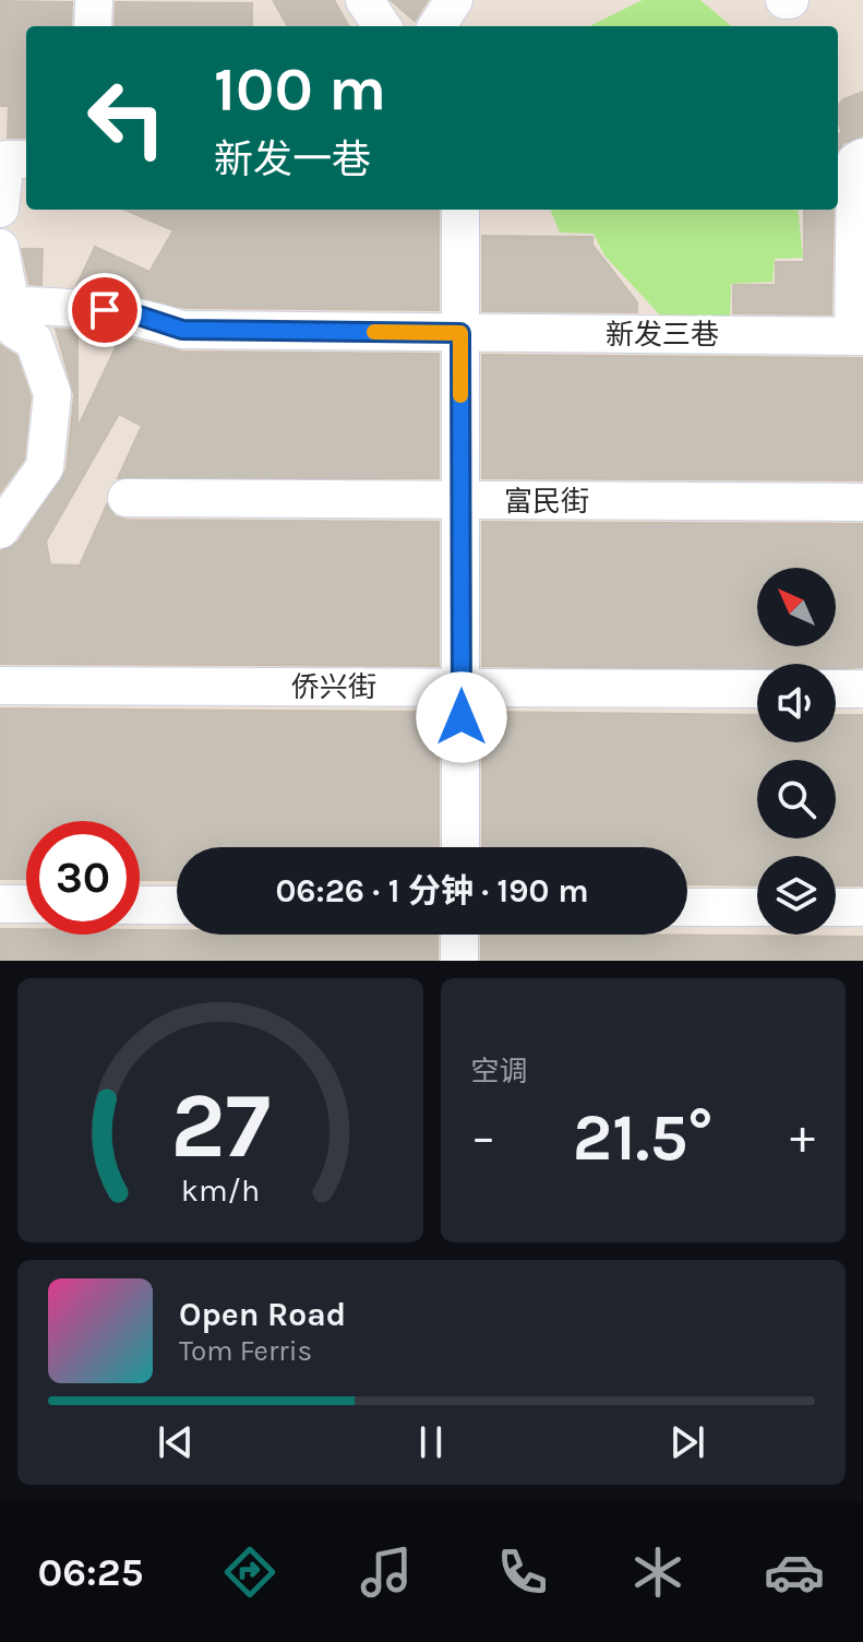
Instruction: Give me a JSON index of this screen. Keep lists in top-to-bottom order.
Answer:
{
  "streets": {
    "street": ["新发三巷", "富民街", "侨兴街"]
  },
  "north": "top left",
  "page": {
    "turn": ["100 m", "新发一巷"],
    "limit": "30",
    "trip": "06:26 · 1 分钟 · 190 m",
    "tile": "空调",
    "heat": ["−", "21.5°", "+"],
    "song": ["Open Road", "Tom Ferris"],
    "tabs": "06:25",
    "gauge": ["27", "km/h"]
  }
}
